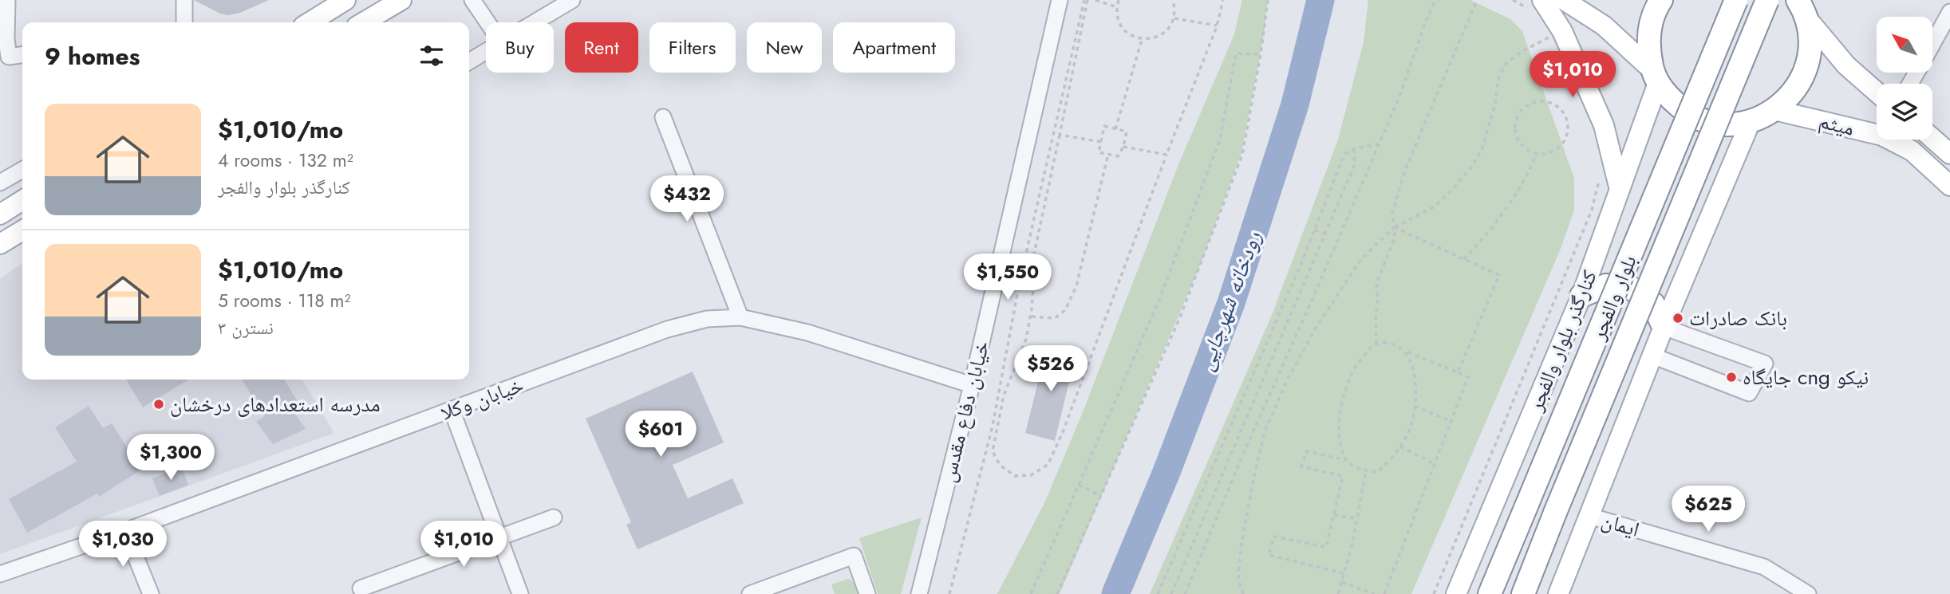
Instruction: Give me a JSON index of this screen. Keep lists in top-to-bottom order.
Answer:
{
  "streets": {
    "highway": ["بلوار والفجر"],
    "main road": ["میثم", "کنارگذر بلوار والفجر"],
    "street": ["خیابان وکلا", "خیابان دفاع مقدس", "ایمان"]
  },
  "crossings": [
    ["خیابان وکلا", "خیابان دفاع مقدس"]
  ],
  "water": ["رودخانه شهرچایی"],
  "places": ["بانک صادرات", "جایگاه cng نیکو", "مدرسه استعدادهای درخشان"],
  "north": "top left",
  "page": {
    "chip": [
      "Buy",
      "Rent",
      "Filters",
      "New",
      "Apartment"
    ],
    "heading": "9 homes",
    "price": [
      "$1,010",
      "$432",
      "$1,550",
      "$526",
      "$601",
      "$1,300",
      "$625",
      "$1,030",
      "$1,010"
    ],
    "list": [
      {
        "name": "$1,010/mo",
        "note": "4 rooms · 132 m² · کنارگذر بلوار والفجر"
      },
      {
        "name": "$1,010/mo",
        "note": "5 rooms · 118 m² · نسترن ۳"
      }
    ]
  }
}
